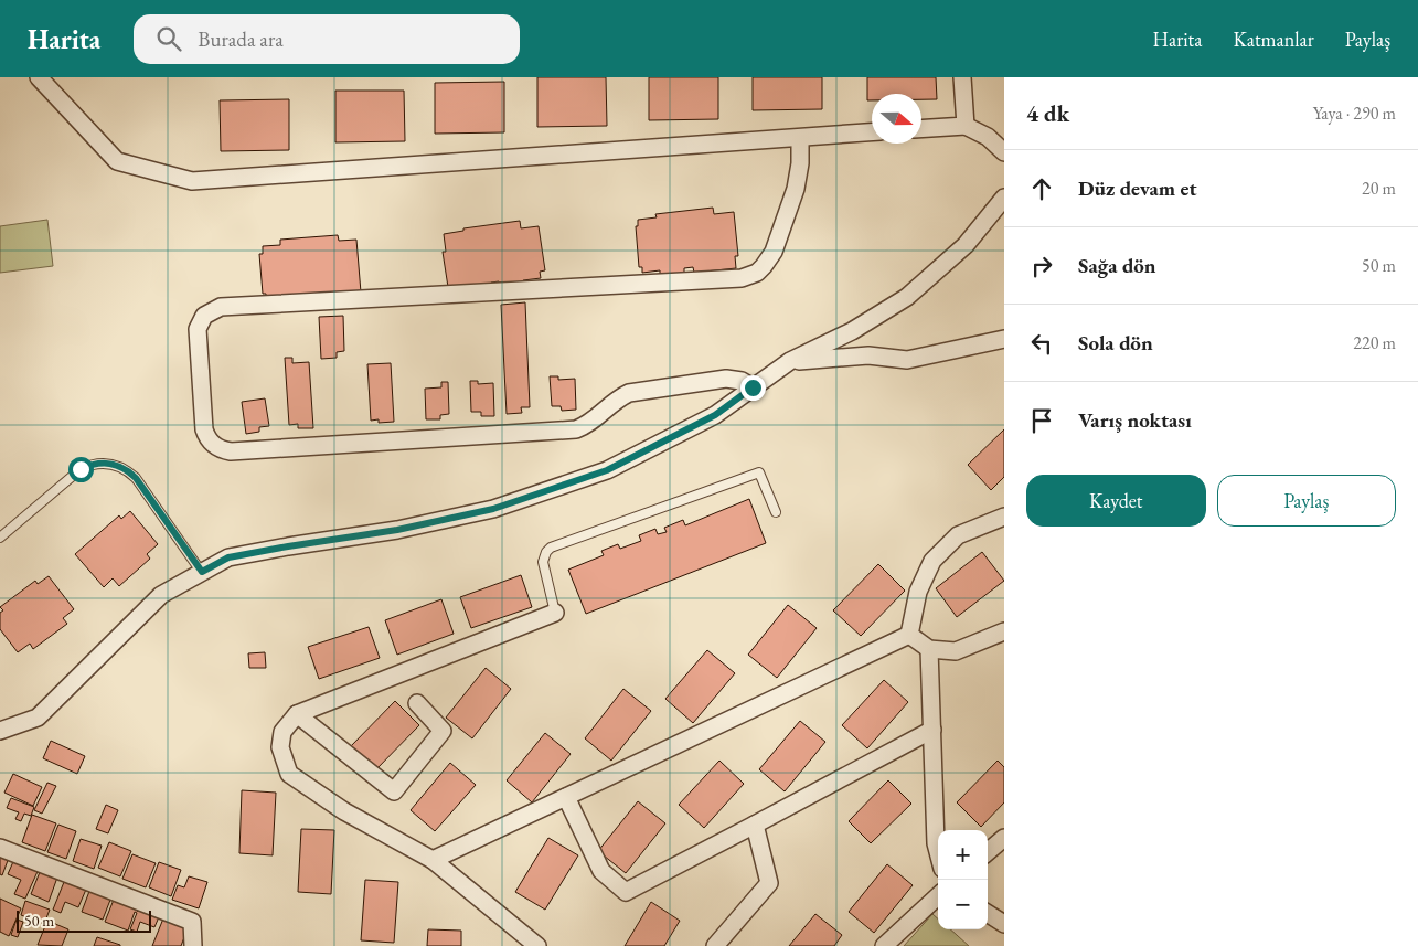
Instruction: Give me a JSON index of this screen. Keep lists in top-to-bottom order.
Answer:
{
  "scale_bar": "50 m",
  "north": "right",
  "page": {
    "header": "Harita",
    "search": "Burada ara",
    "nav": ["Harita", "Katmanlar", "Paylaş"],
    "heading": ["4 dk", "Yaya · 290 m"],
    "list": [
      ["Düz devam et", "20 m"],
      ["Sağa dön", "50 m"],
      ["Sola dön", "220 m"],
      "Varış noktası"
    ],
    "buttons": ["Kaydet", "Paylaş"],
    "map_buttons": ["+", "−"],
    "scale": "50 m"
  }
}
